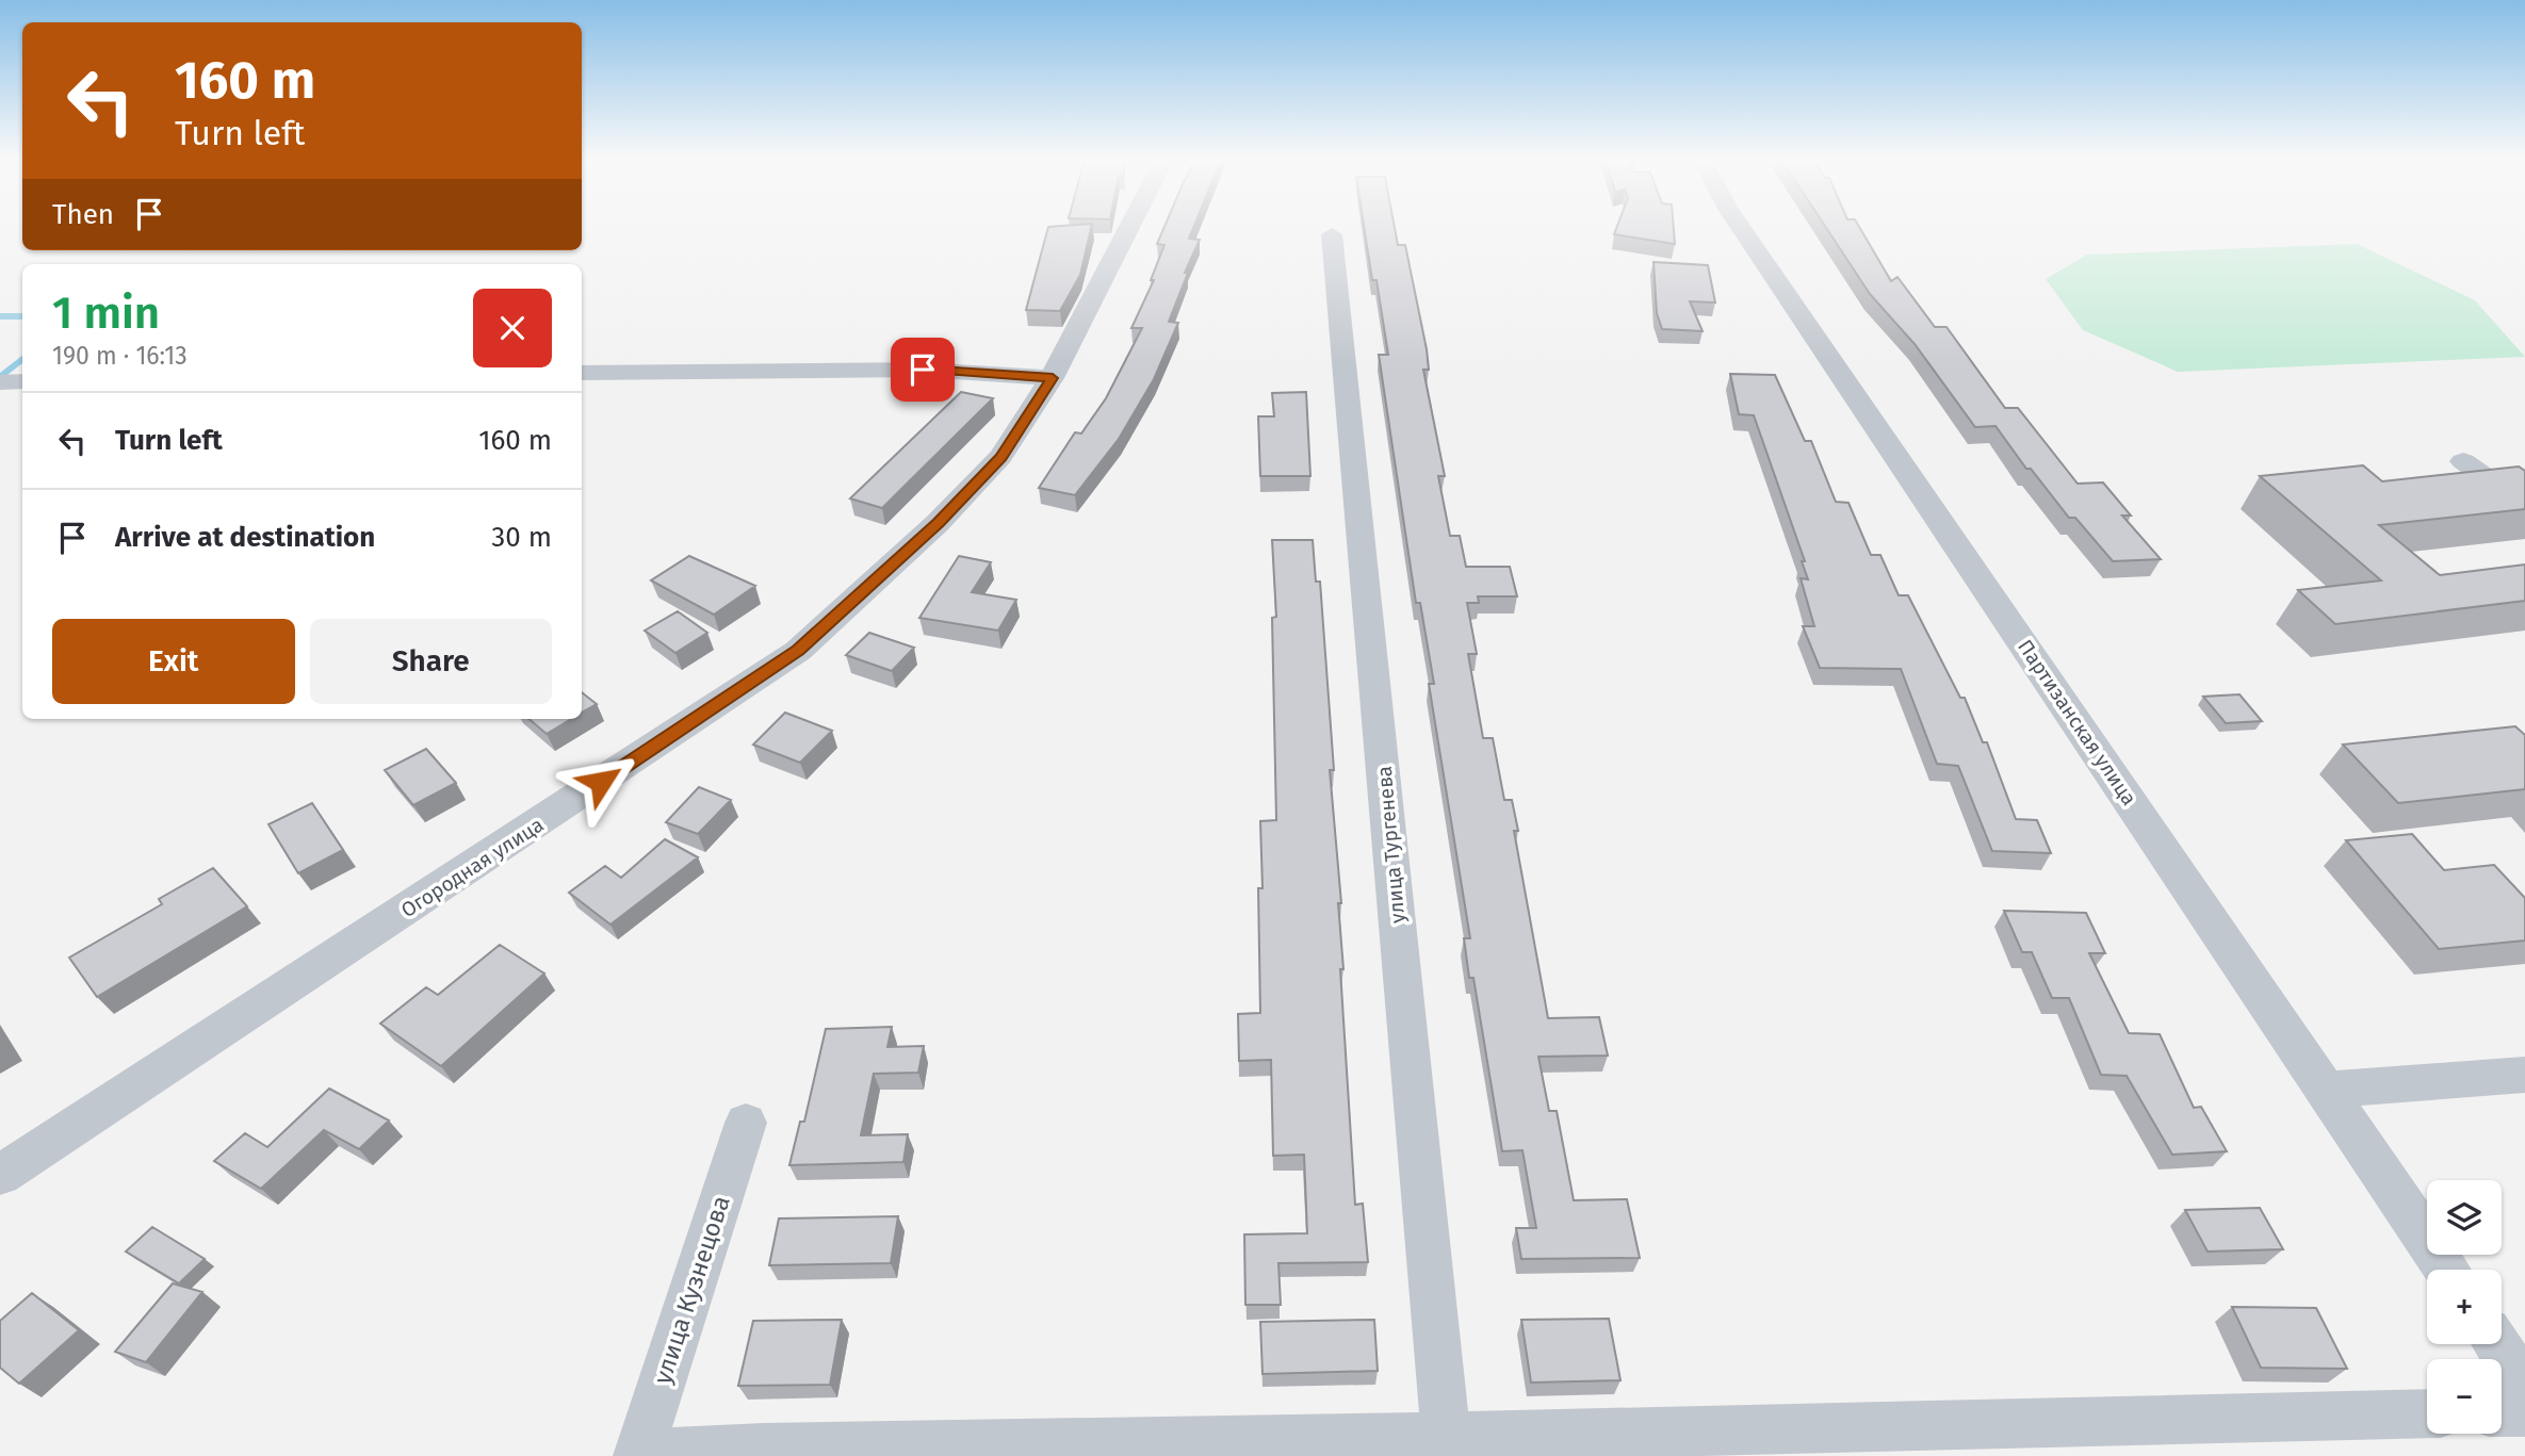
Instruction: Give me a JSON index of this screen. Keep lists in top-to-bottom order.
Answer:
{
  "streets": {
    "street": [
      "Партизанская улица",
      "улица Тургенева",
      "Огородная улица",
      "улица Кузнецова"
    ]
  },
  "page": {
    "turn": ["160 m", "Turn left"],
    "then": "Then",
    "heading": ["1 min", "190 m · 16:13"],
    "list": [
      {
        "name": "Turn left",
        "value": "160 m"
      },
      {
        "name": "Arrive at destination",
        "value": "30 m"
      }
    ],
    "buttons": ["Exit", "Share"],
    "map_buttons": ["+", "−"]
  }
}
